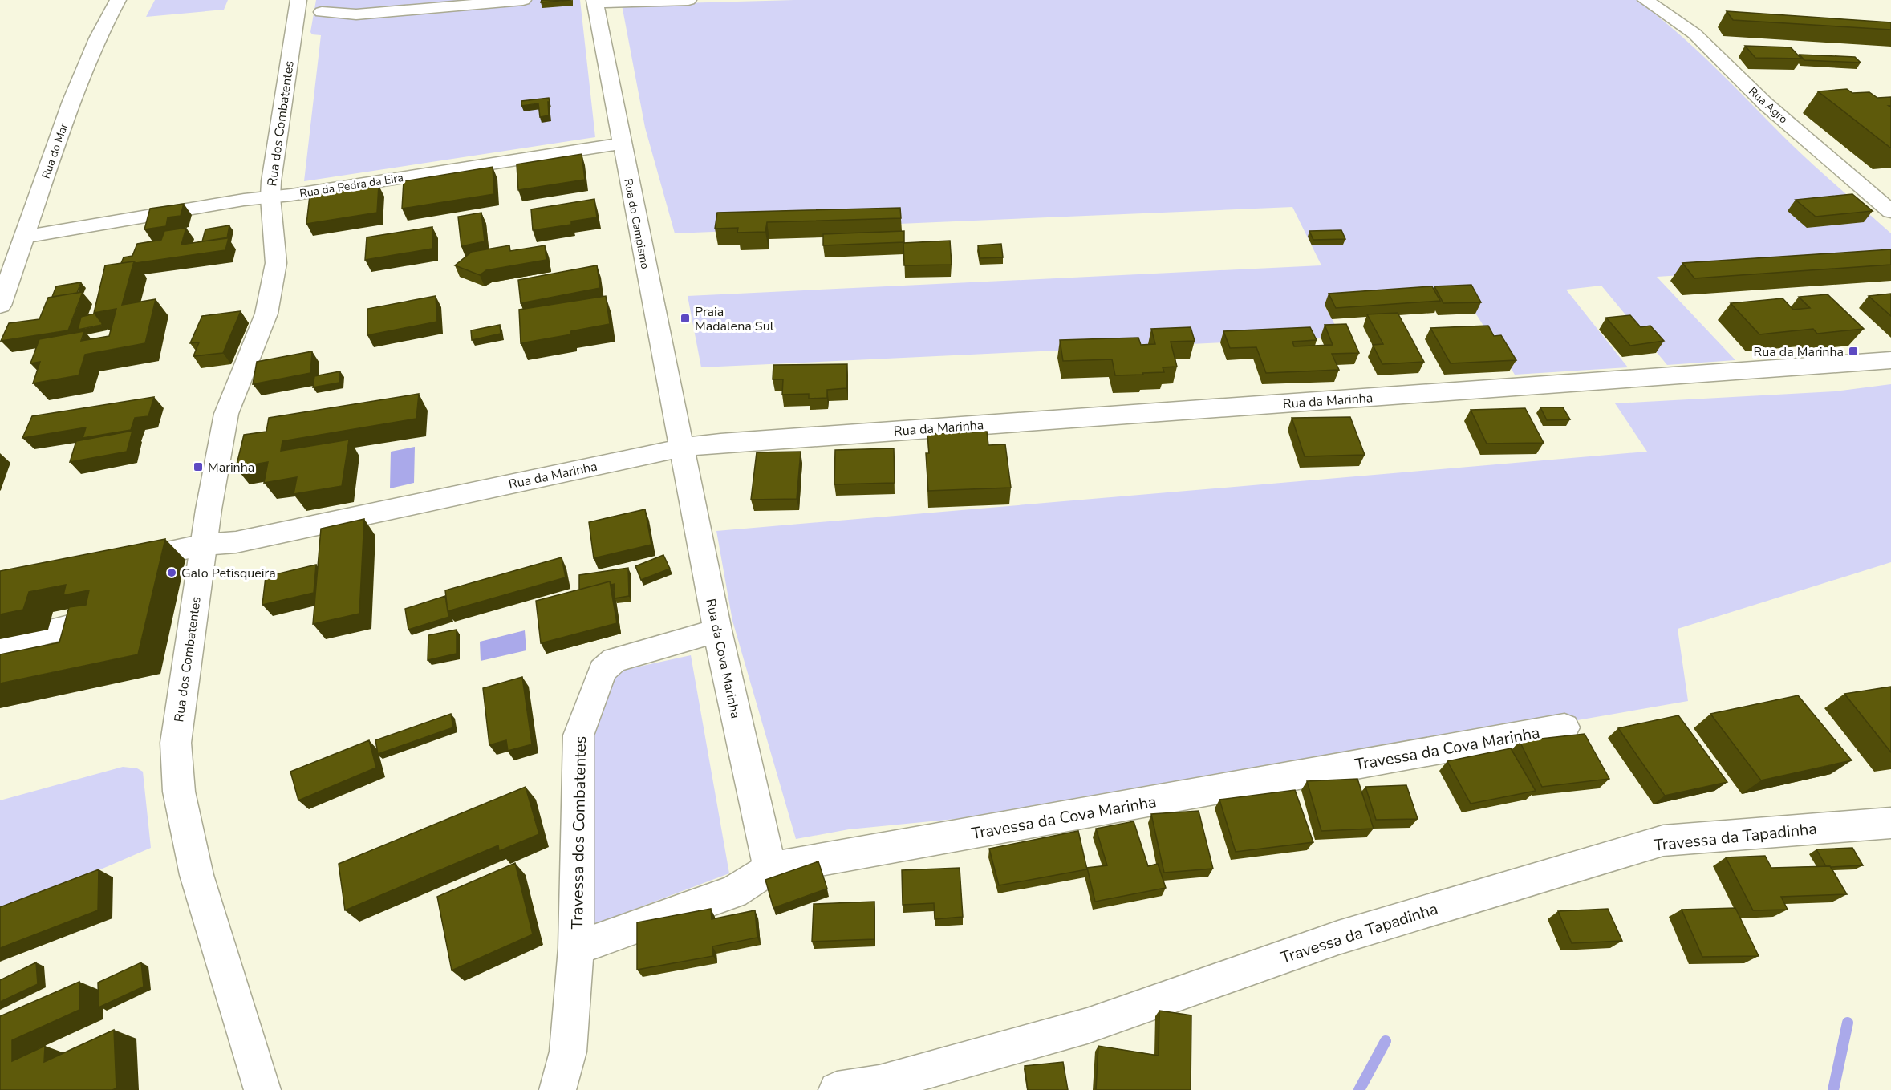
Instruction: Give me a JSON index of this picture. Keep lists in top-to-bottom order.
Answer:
{
  "streets": {
    "street": [
      "Rua Agro",
      "Rua dos Combatentes",
      "Rua do Mar",
      "Rua da Pedra da Eira",
      "Rua do Campismo",
      "Rua da Marinha",
      "Rua da Cova Marinha",
      "Travessa da Cova Marinha",
      "Travessa dos Combatentes",
      "Travessa da Tapadinha"
    ]
  },
  "crossings": [
    ["Rua dos Combatentes", "Rua da Pedra da Eira"],
    ["Rua dos Combatentes", "Rua da Marinha"],
    ["Rua do Mar", "Rua da Pedra da Eira"],
    ["Rua da Pedra da Eira", "Rua do Campismo"],
    ["Rua do Campismo", "Rua da Marinha"],
    ["Rua do Campismo", "Rua da Cova Marinha"],
    ["Rua da Marinha", "Rua da Cova Marinha"],
    ["Rua da Cova Marinha", "Travessa da Cova Marinha"],
    ["Rua da Cova Marinha", "Travessa dos Combatentes"],
    ["Travessa da Cova Marinha", "Travessa dos Combatentes"]
  ],
  "places": {
    "transit": ["Praia Madalena Sul", "Rua da Marinha", "Marinha"],
    "other": ["Galo Petisqueira"]
  }
}
